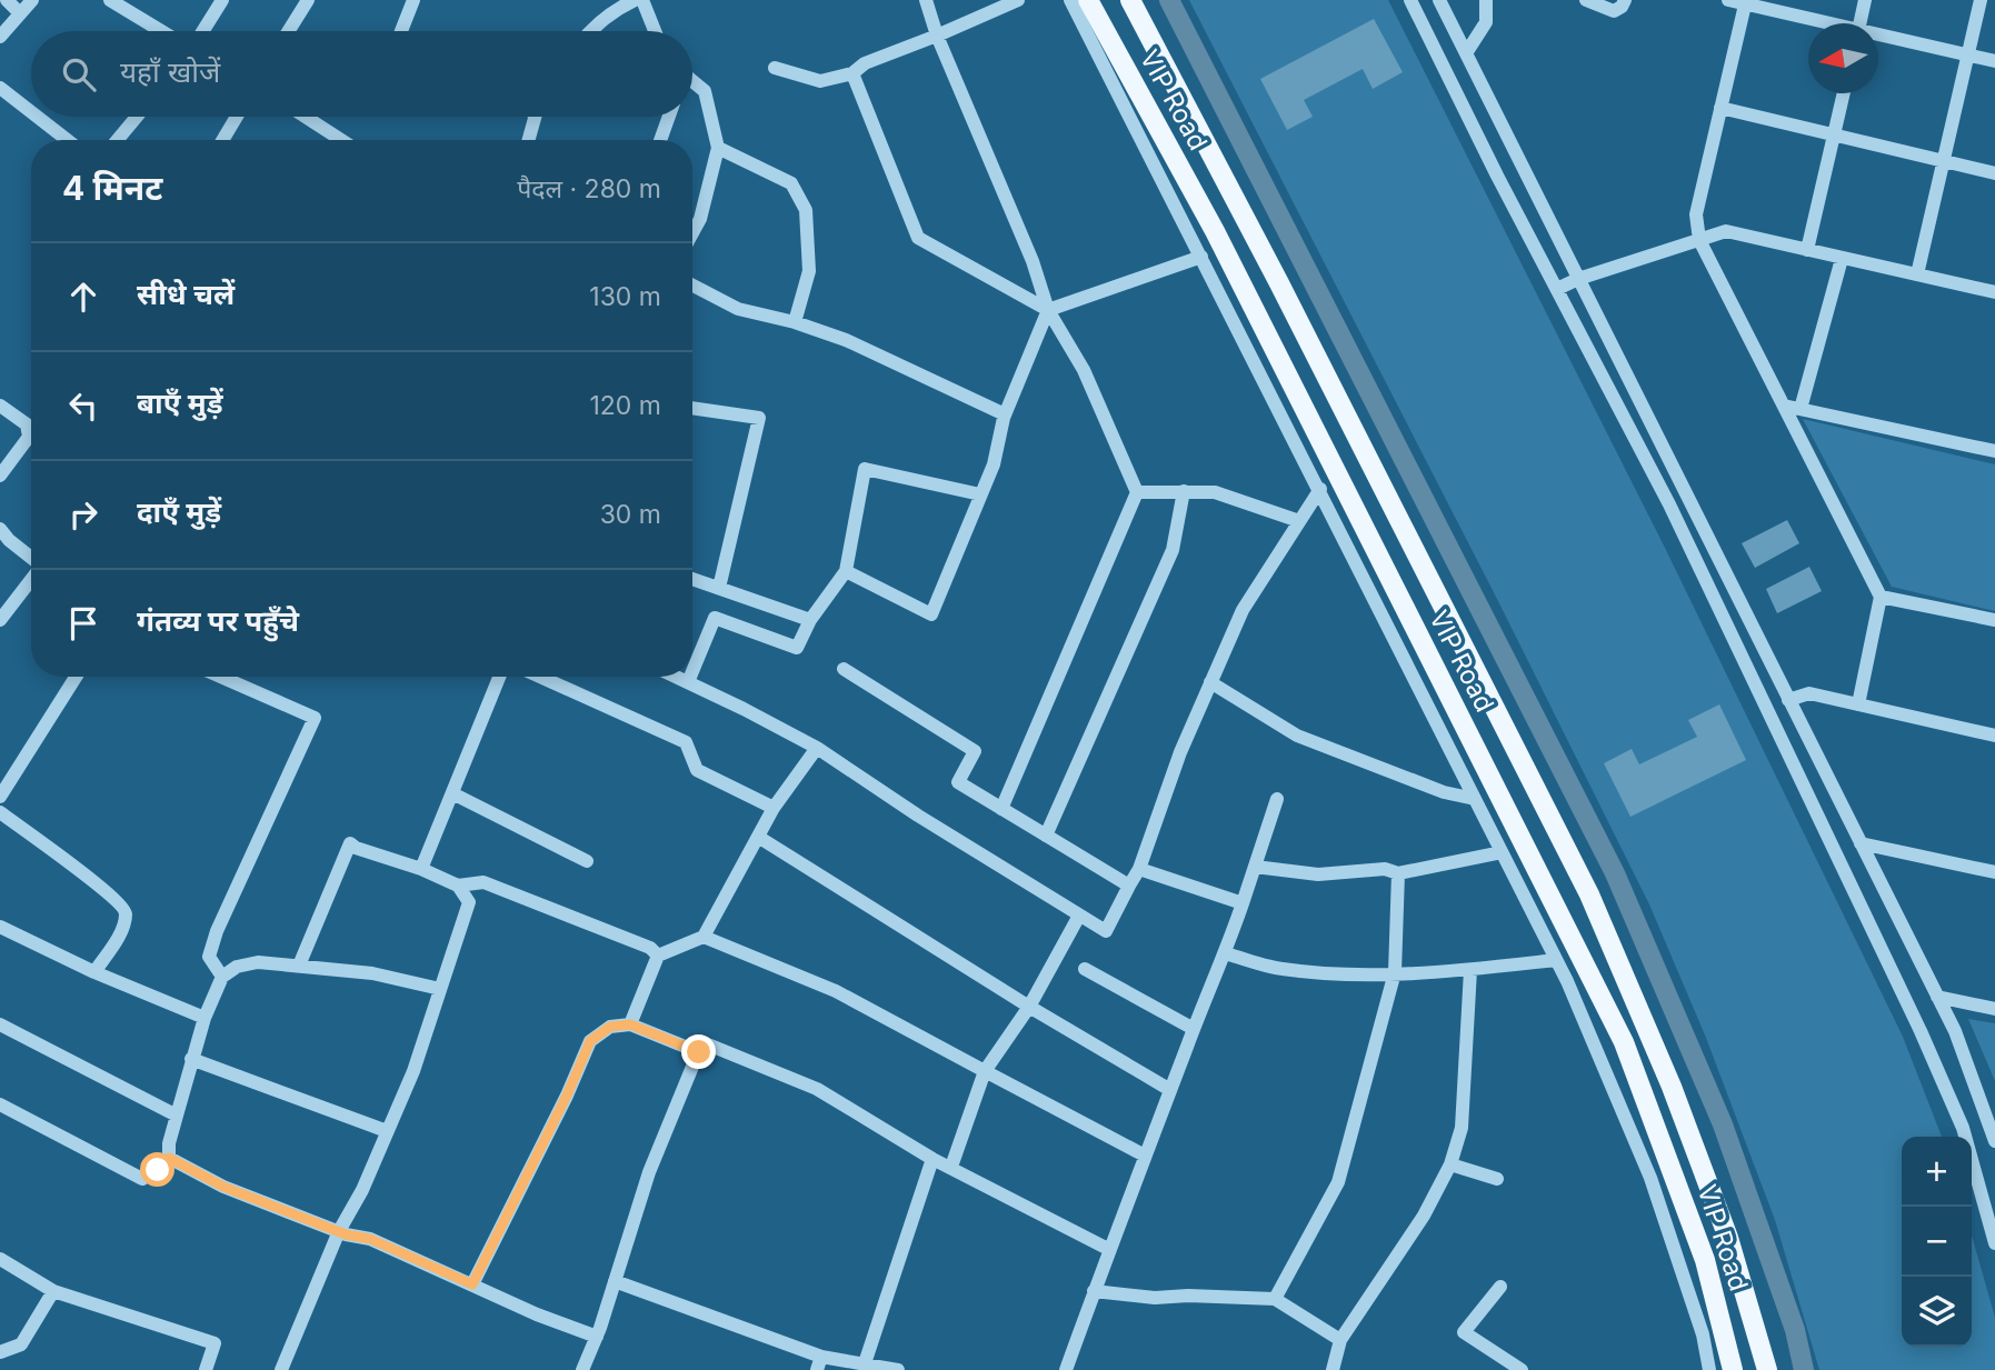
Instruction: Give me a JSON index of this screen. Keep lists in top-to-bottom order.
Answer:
{
  "streets": {
    "main road": ["VIP Road"]
  },
  "north": "left",
  "page": {
    "search": "यहाँ खोजें",
    "heading": ["4 मिनट", "पैदल · 280 m"],
    "list": [
      ["सीधे चलें", "130 m"],
      ["बाएँ मुड़ें", "120 m"],
      ["दाएँ मुड़ें", "30 m"],
      "गंतव्य पर पहुँचे"
    ],
    "map_buttons": ["+", "−"]
  }
}
